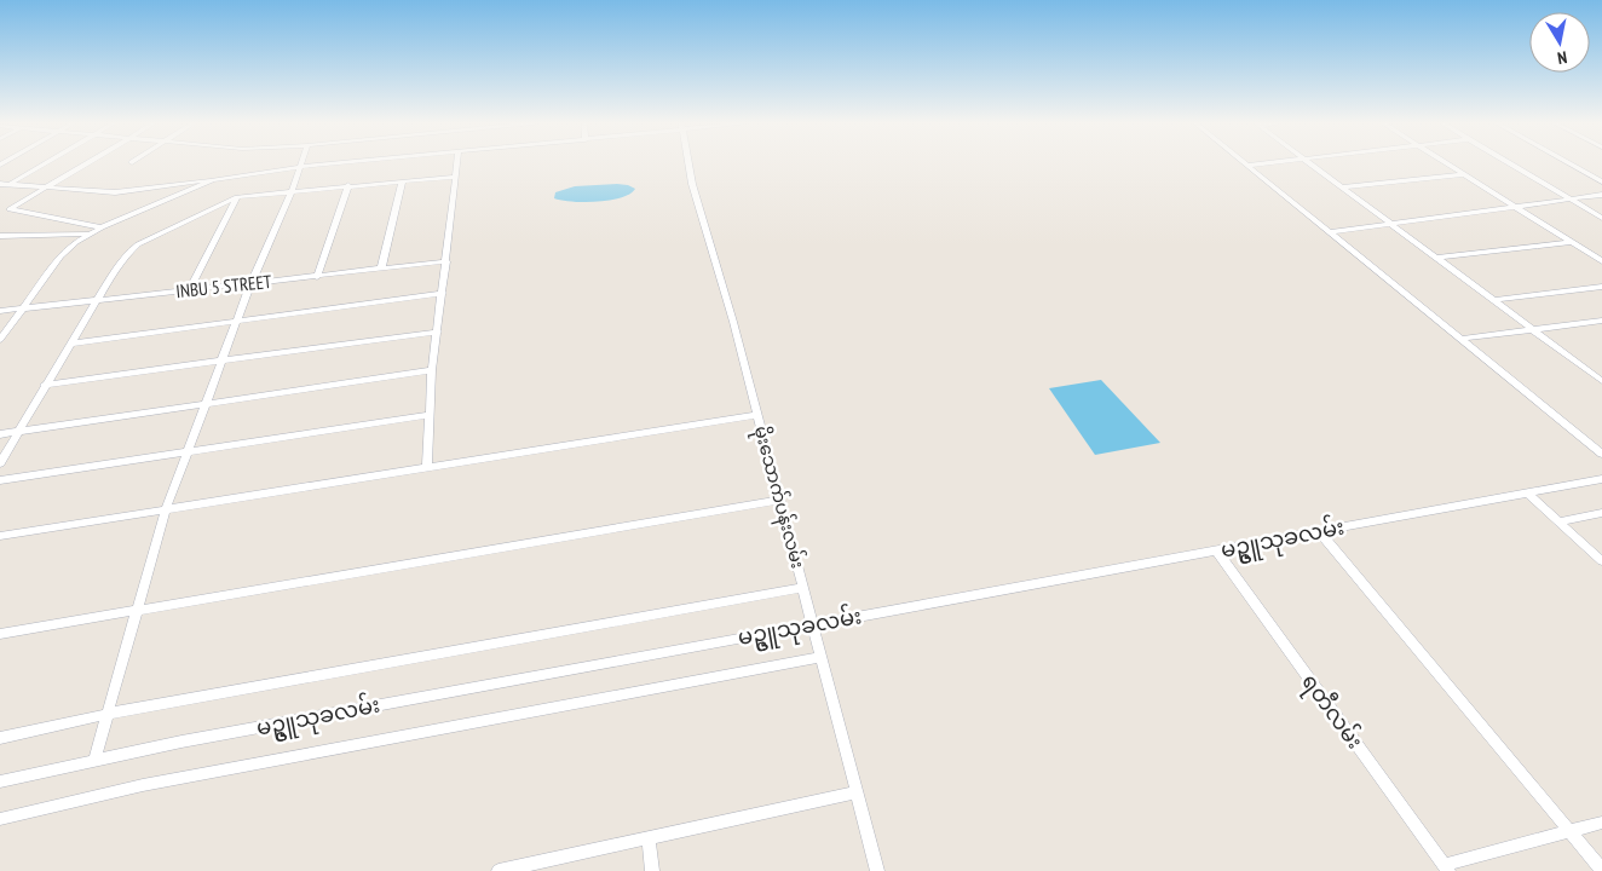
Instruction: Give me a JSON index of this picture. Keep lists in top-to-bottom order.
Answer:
{
  "streets": {
    "street": [
      "INBU 5 STREET",
      "မိုးသောက်ပန်းလမ်း",
      "မဥ္ဇူသုခလမ်း",
      "ရတီလမ်း"
    ]
  },
  "crossings": [
    ["မိုးသောက်ပန်းလမ်း", "မဥ္ဇူသုခလမ်း"],
    ["မဥ္ဇူသုခလမ်း", "ရတီလမ်း"]
  ],
  "north": "bottom"
}
